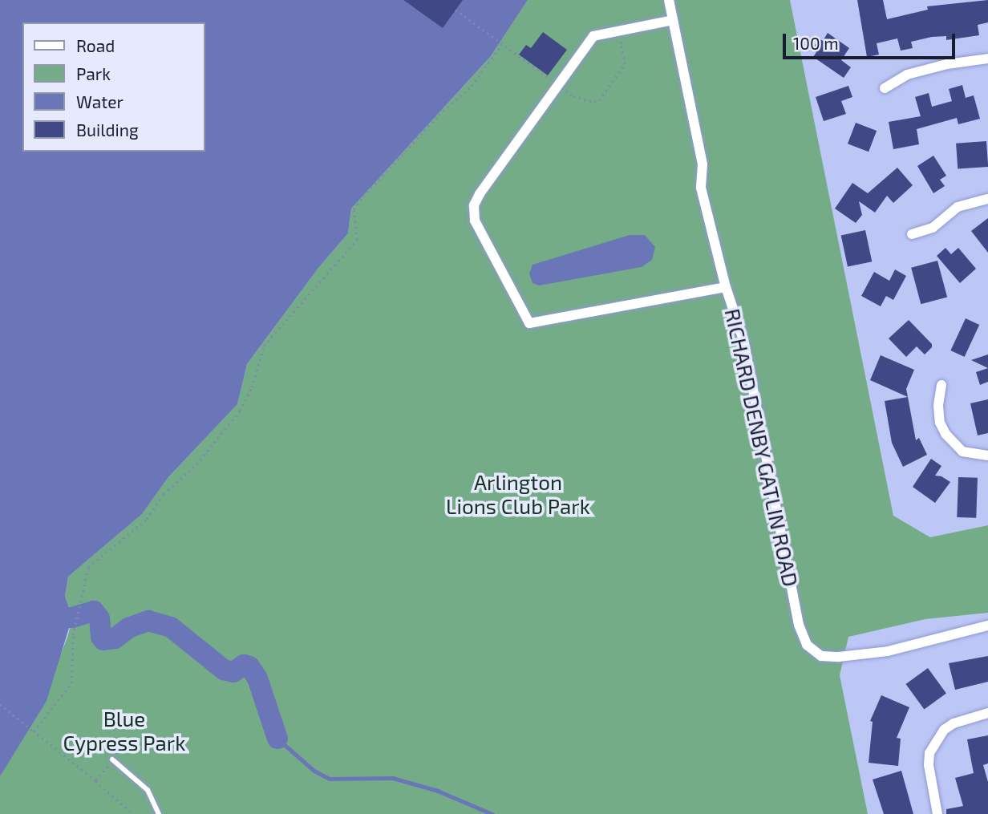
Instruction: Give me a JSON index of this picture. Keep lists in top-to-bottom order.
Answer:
{
  "streets": {
    "street": ["RICHARD DENBY GATLIN ROAD"]
  },
  "parks": ["Arlington Lions Club Park", "Blue Cypress Park"],
  "legend": [
    "Road",
    "Park",
    "Water",
    "Building"
  ],
  "scale_bar": "100 m"
}
